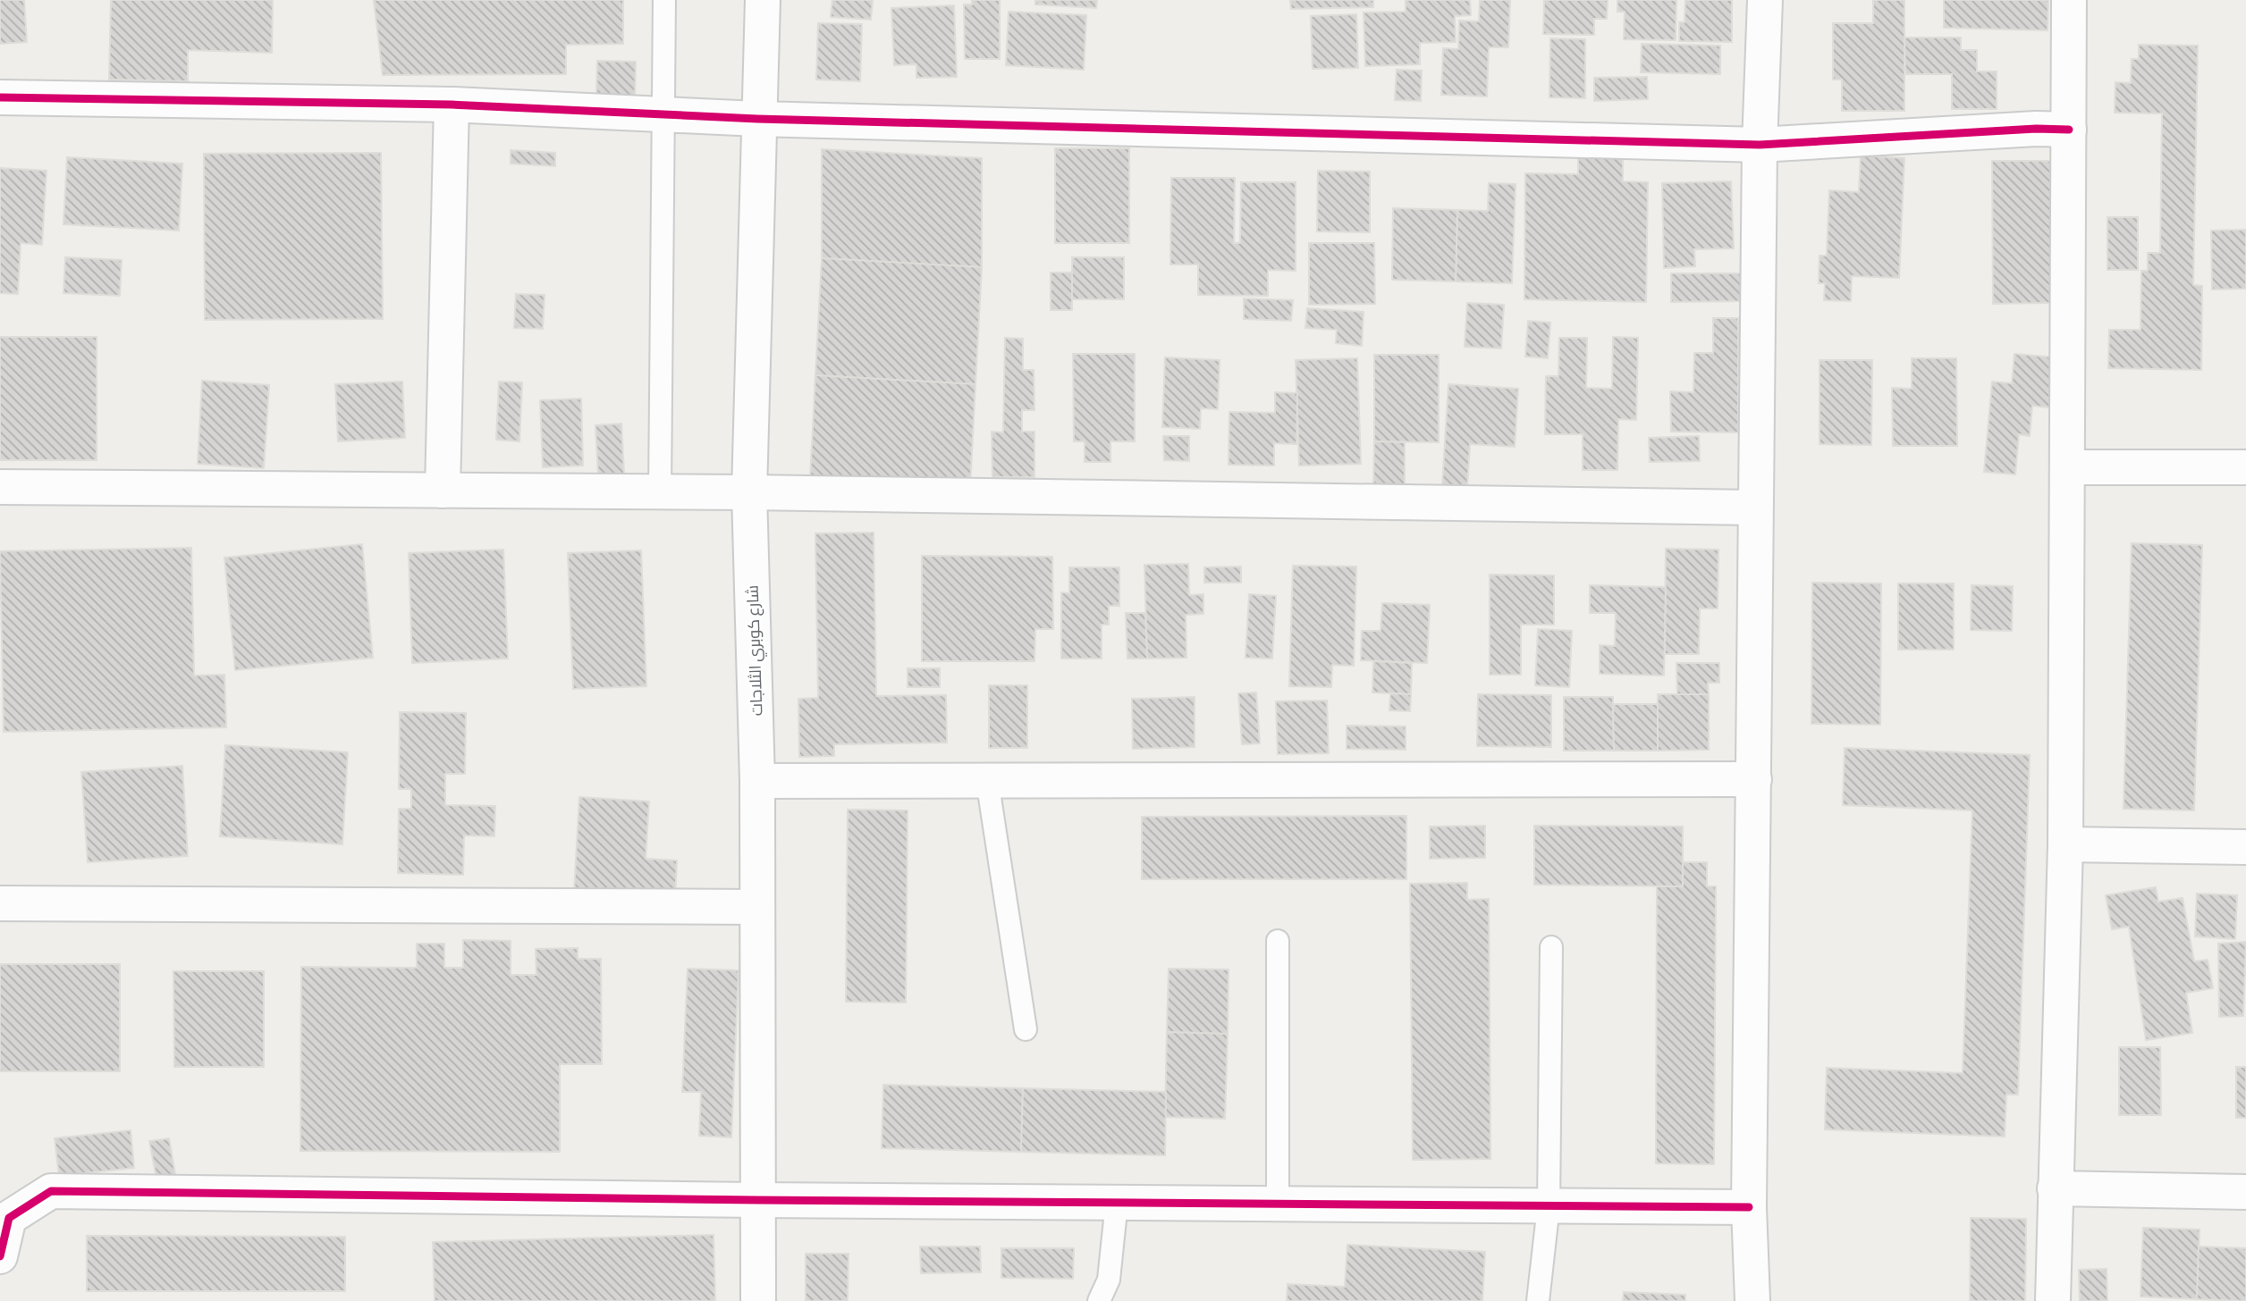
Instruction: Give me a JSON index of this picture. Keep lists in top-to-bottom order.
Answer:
{
  "streets": {
    "street": ["شارع كوبري الثلاجات"]
  }
}
